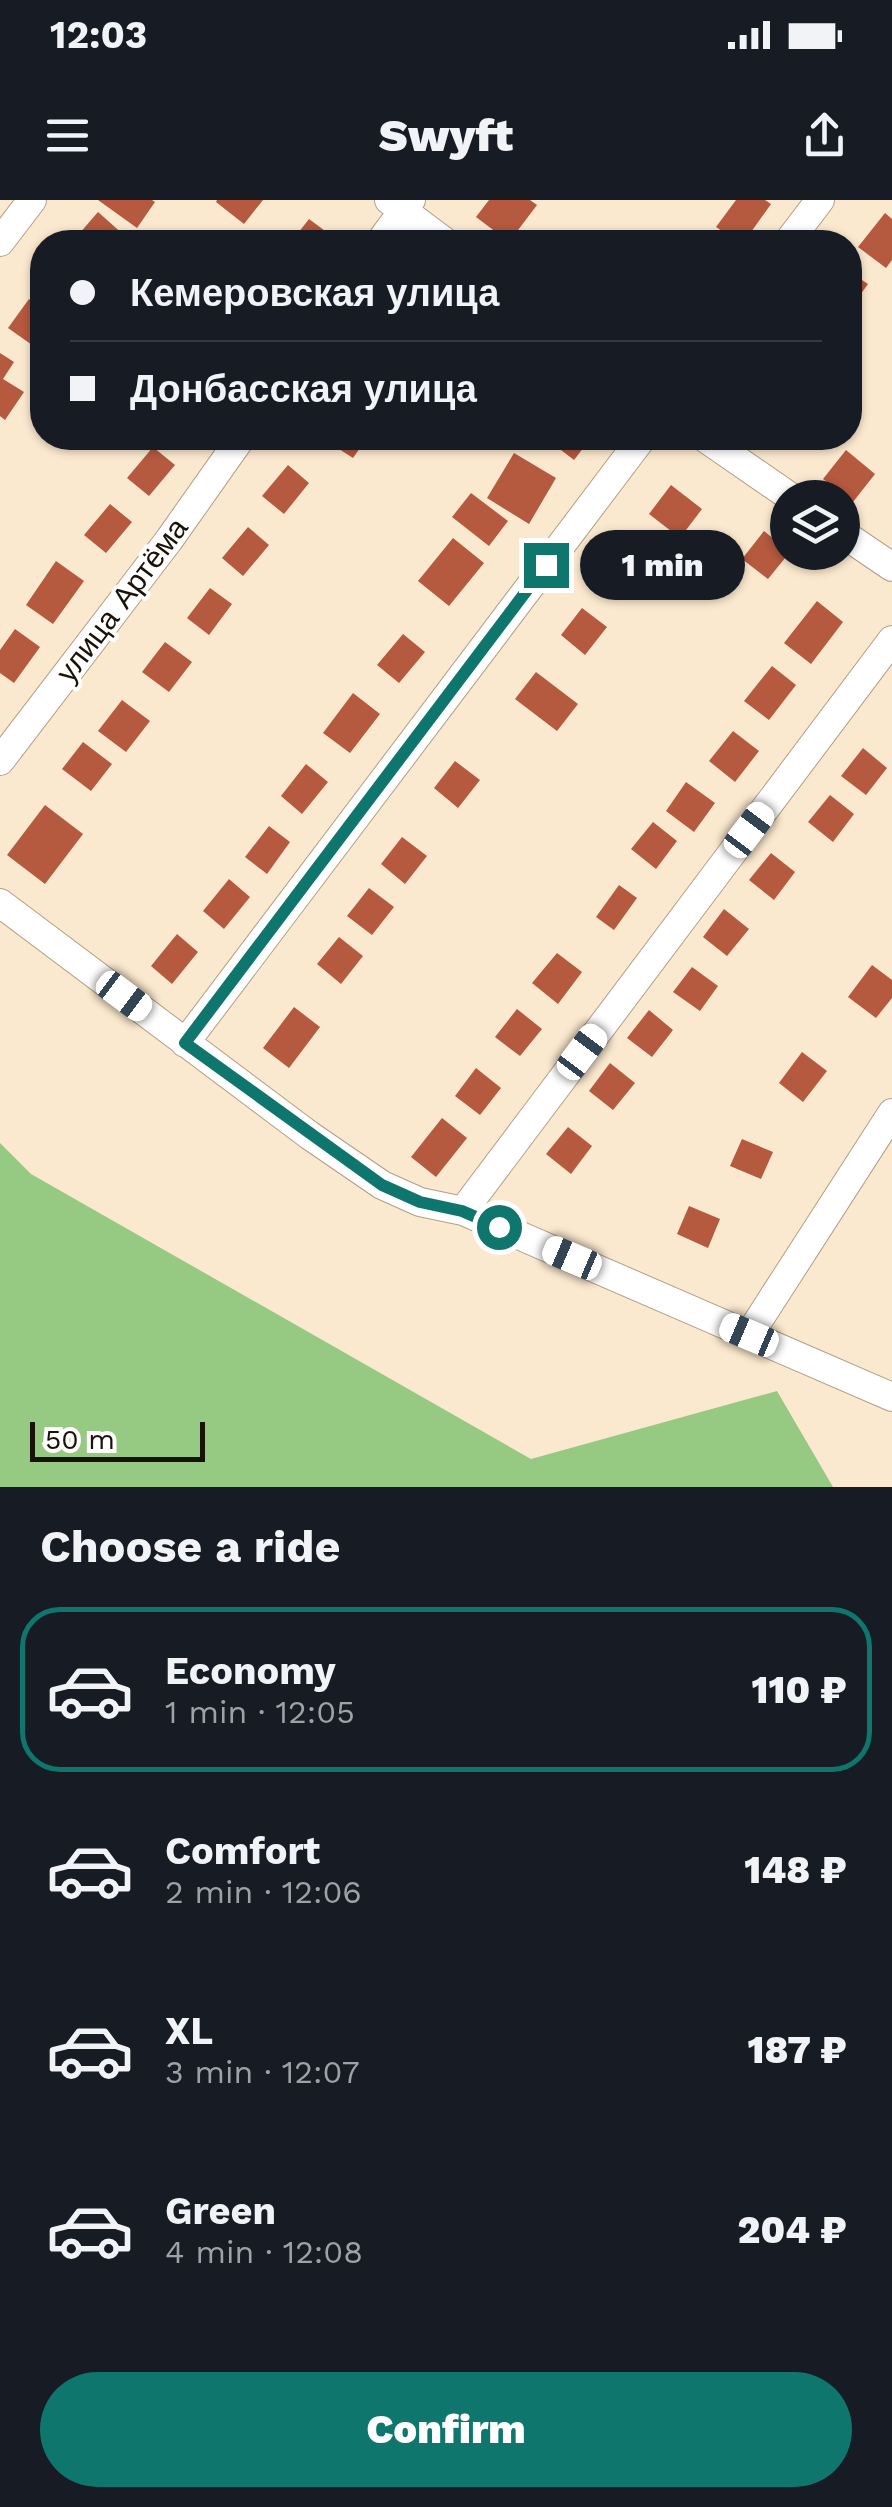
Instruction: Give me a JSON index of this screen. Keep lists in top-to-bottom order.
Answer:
{
  "streets": {
    "street": ["улица Артёма"]
  },
  "scale_bar": "50 m",
  "page": {
    "status": "12:03",
    "header": "Swyft",
    "banner": ["Кемеровская улица", "Донбасская улица"],
    "bubble": "1 min",
    "scale": "50 m",
    "heading": "Choose a ride",
    "list": [
      {
        "name": "Economy",
        "note": "1 min · 12:05",
        "value": "110 ₽"
      },
      {
        "name": "Comfort",
        "note": "2 min · 12:06",
        "value": "148 ₽"
      },
      {
        "name": "XL",
        "note": "3 min · 12:07",
        "value": "187 ₽"
      },
      {
        "name": "Green",
        "note": "4 min · 12:08",
        "value": "204 ₽"
      }
    ],
    "buttons": "Confirm"
  }
}
